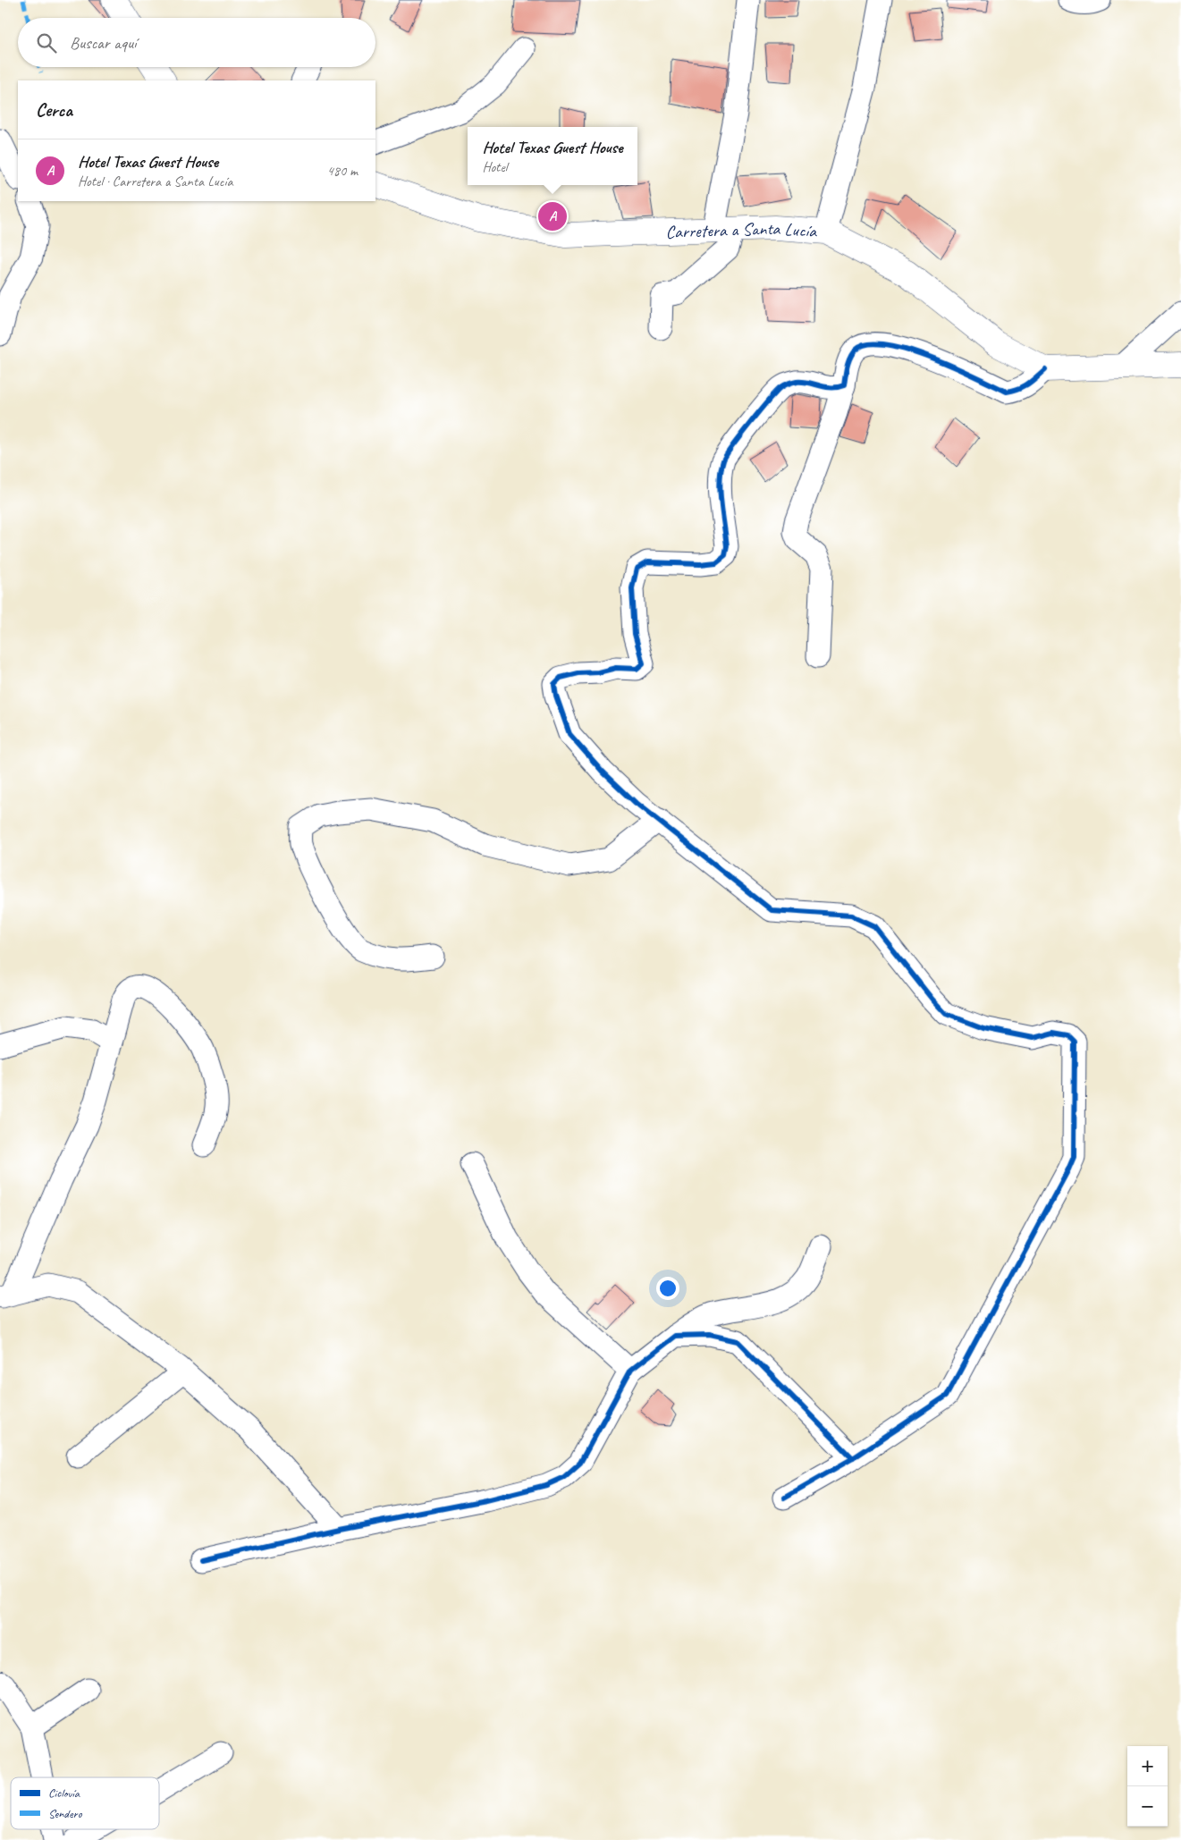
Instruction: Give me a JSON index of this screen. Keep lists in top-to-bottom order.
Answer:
{
  "streets": {
    "main road": ["Carretera a Santa Lucía"]
  },
  "legend": ["Ciclovía", "Sendero"],
  "page": {
    "search": "Buscar aquí",
    "heading": "Cerca",
    "popup": ["Hotel Texas Guest House", "Hotel"],
    "list": [
      {
        "mark": "A",
        "name": "Hotel Texas Guest House",
        "note": "Hotel · Carretera a Santa Lucía",
        "value": "480 m"
      }
    ],
    "pins": "A",
    "map_buttons": ["+", "−"]
  }
}
